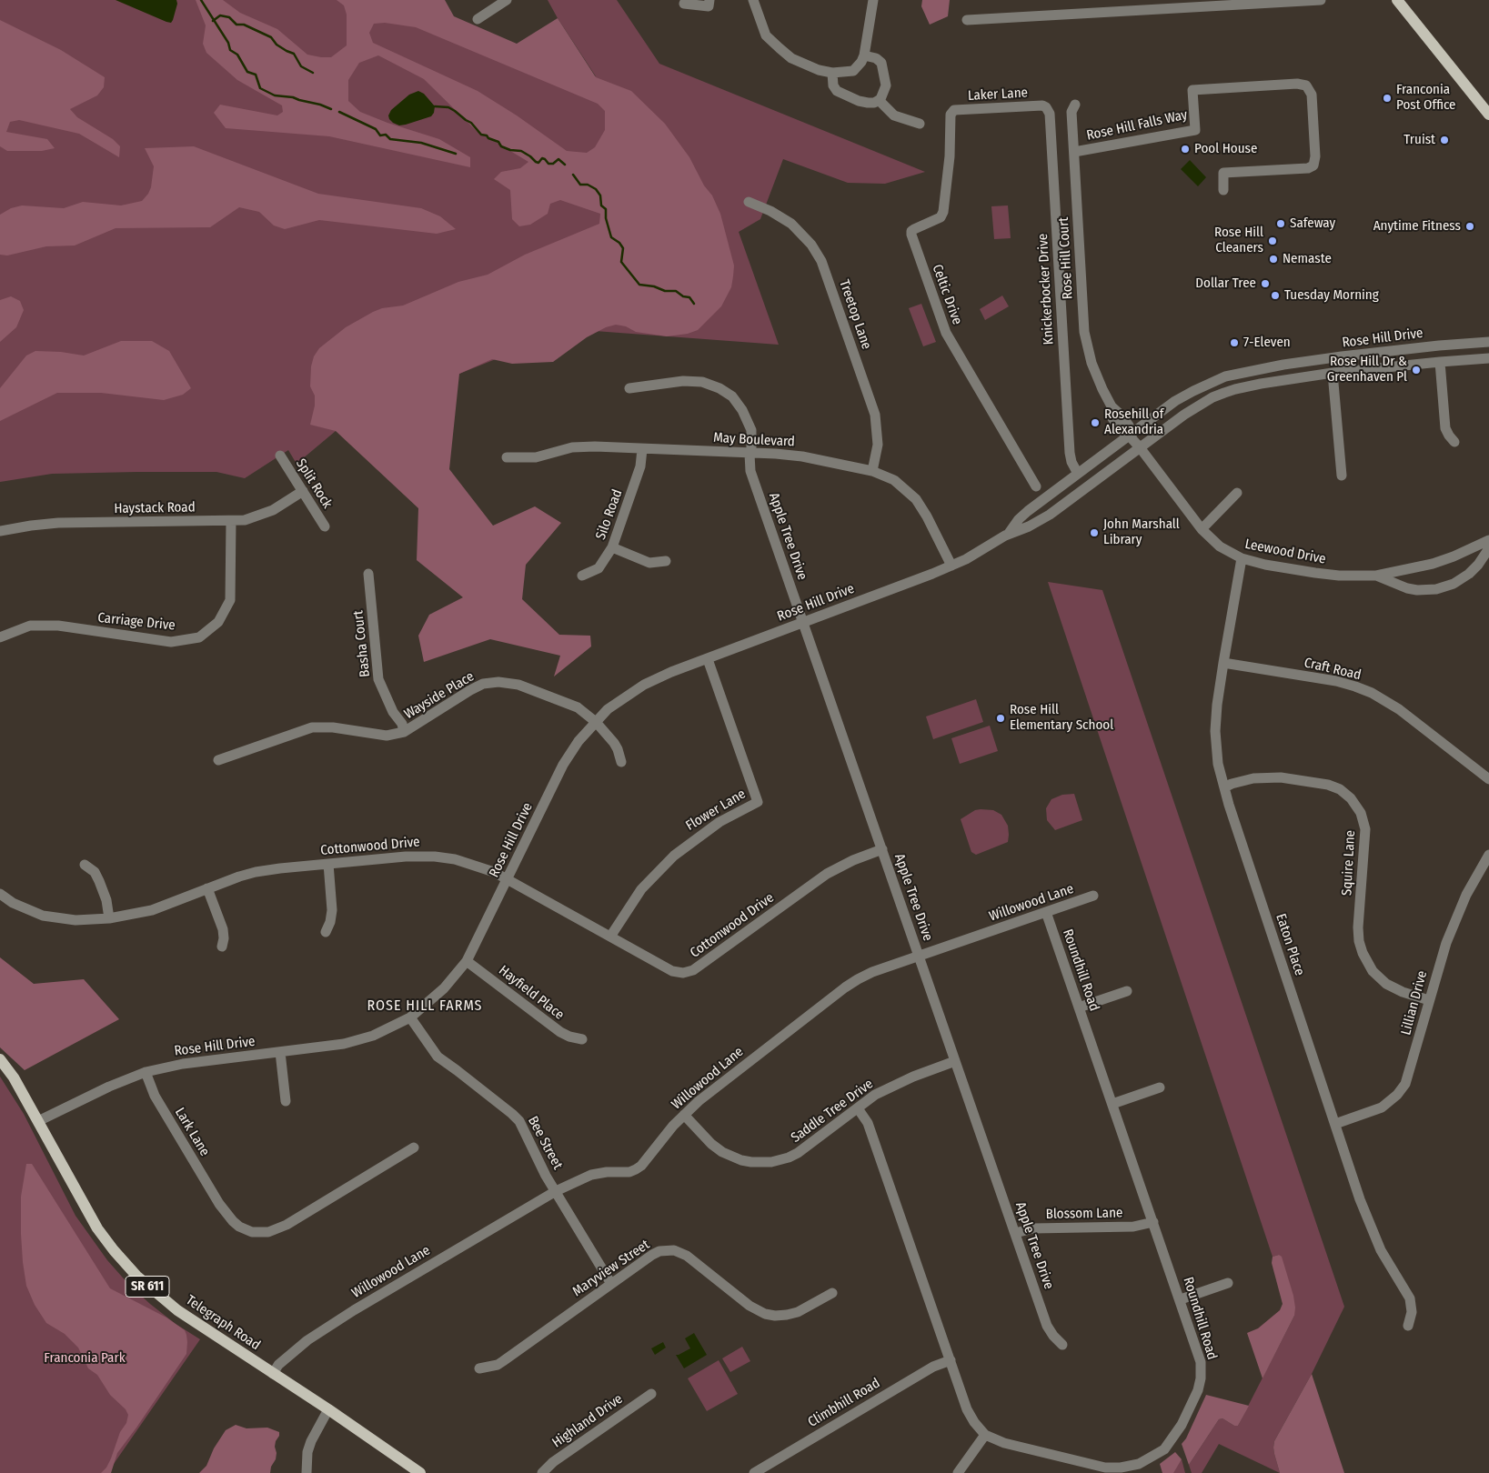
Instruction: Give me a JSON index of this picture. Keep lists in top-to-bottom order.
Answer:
{
  "streets": {
    "main road": ["SR 611", "Telegraph Road"],
    "street": [
      "Laker Lane",
      "Rose Hill Falls Way",
      "Rose Hill Court",
      "Knickerbocker Drive",
      "Celtic Drive",
      "Treetop Lane",
      "Rose Hill Drive",
      "May Boulevard",
      "Split Rock",
      "Haystack Road",
      "Silo Road",
      "Apple Tree Drive",
      "Leewood Drive",
      "Carriage Drive",
      "Basha Court",
      "Craft Road",
      "Wayside Place",
      "Flower Lane",
      "Cottonwood Drive",
      "Squire Lane",
      "Willowood Lane",
      "Eaton Place",
      "Roundhill Road",
      "Hayfield Place",
      "Lillian Drive",
      "Saddle Tree Drive",
      "Lark Lane",
      "Bee Street",
      "Blossom Lane",
      "Maryview Street",
      "Climbhill Road",
      "Highland Drive"
    ]
  },
  "crossings": [
    ["Laker Lane", "Knickerbocker Drive"],
    ["Laker Lane", "Celtic Drive"],
    ["Rose Hill Falls Way", "Rose Hill Court"],
    ["Rose Hill Court", "Rose Hill Drive"],
    ["Rose Hill Court", "Leewood Drive"],
    ["Knickerbocker Drive", "Rose Hill Drive"],
    ["Treetop Lane", "May Boulevard"],
    ["Rose Hill Drive", "May Boulevard"],
    ["Rose Hill Drive", "Apple Tree Drive"],
    ["Rose Hill Drive", "Leewood Drive"],
    ["Rose Hill Drive", "Wayside Place"],
    ["Rose Hill Drive", "Flower Lane"],
    ["Rose Hill Drive", "Cottonwood Drive"],
    ["Rose Hill Drive", "Hayfield Place"],
    ["Rose Hill Drive", "Lark Lane"],
    ["Rose Hill Drive", "Bee Street"],
    ["Rose Hill Drive", "Telegraph Road"],
    ["May Boulevard", "Silo Road"],
    ["May Boulevard", "Apple Tree Drive"],
    ["Split Rock", "Haystack Road"],
    ["Haystack Road", "Carriage Drive"],
    ["Apple Tree Drive", "Cottonwood Drive"],
    ["Apple Tree Drive", "Willowood Lane"],
    ["Apple Tree Drive", "Saddle Tree Drive"],
    ["Apple Tree Drive", "Blossom Lane"],
    ["Leewood Drive", "Eaton Place"],
    ["Basha Court", "Wayside Place"],
    ["Craft Road", "Eaton Place"],
    ["Flower Lane", "Cottonwood Drive"],
    ["Squire Lane", "Eaton Place"],
    ["Squire Lane", "Lillian Drive"],
    ["Willowood Lane", "Roundhill Road"],
    ["Willowood Lane", "Saddle Tree Drive"],
    ["Willowood Lane", "Bee Street"],
    ["Willowood Lane", "Telegraph Road"],
    ["Eaton Place", "Lillian Drive"],
    ["Roundhill Road", "Blossom Lane"],
    ["Bee Street", "Maryview Street"]
  ],
  "districts": ["ROSE HILL FARMS"],
  "parks": ["Franconia Park"],
  "places": [
    "Franconia Post Office",
    "Truist",
    "Pool House",
    "Safeway",
    "Anytime Fitness",
    "Rose Hill Cleaners",
    "Nemaste",
    "Dollar Tree",
    "Tuesday Morning",
    "7-Eleven",
    "Rose Hill Dr & Greenhaven Pl",
    "Rosehill of Alexandria",
    "John Marshall Library",
    "Rose Hill Elementary School"
  ]
}
